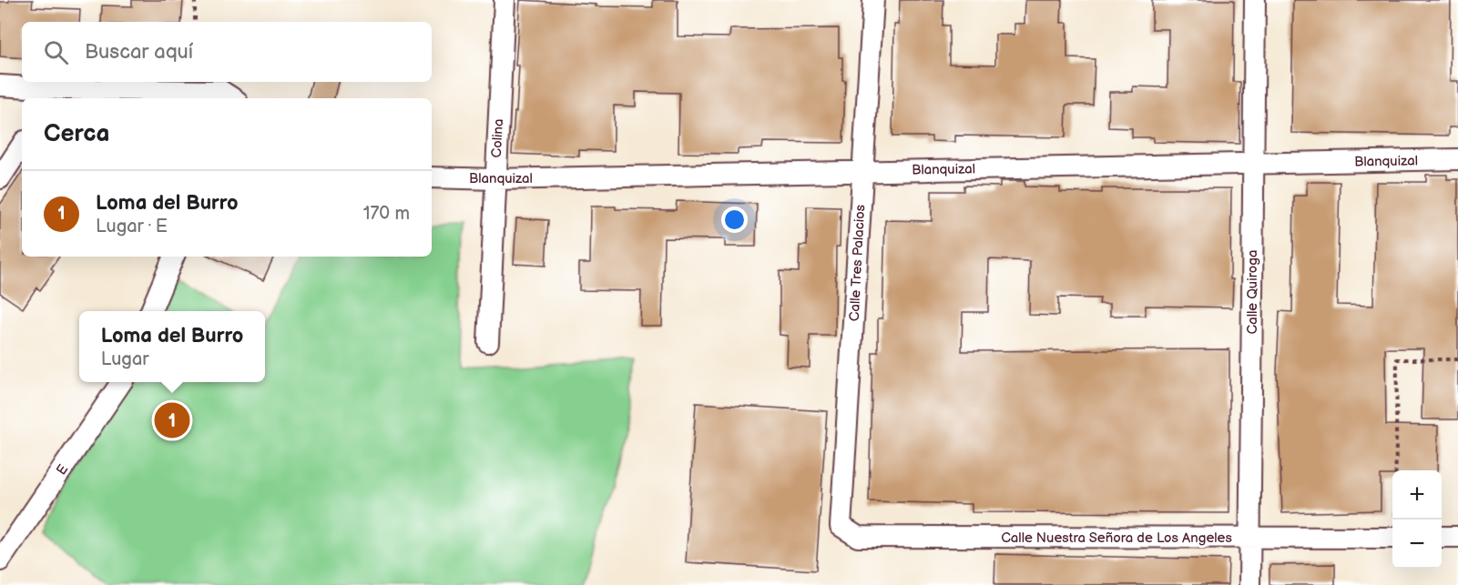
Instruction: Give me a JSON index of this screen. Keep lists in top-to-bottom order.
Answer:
{
  "streets": {
    "street": [
      "Colina",
      "Blanquizal",
      "Calle Tres Palacios",
      "Calle Quiroga",
      "E",
      "Calle Nuestra Señora de Los Angeles"
    ]
  },
  "crossings": [
    ["Colina", "Blanquizal"],
    ["Blanquizal", "Calle Tres Palacios"],
    ["Blanquizal", "Calle Quiroga"],
    ["Calle Tres Palacios", "Calle Nuestra Señora de Los Angeles"],
    ["Calle Quiroga", "Calle Nuestra Señora de Los Angeles"]
  ],
  "page": {
    "search": "Buscar aquí",
    "heading": "Cerca",
    "list": [
      {
        "mark": "1",
        "name": "Loma del Burro",
        "note": "Lugar · E",
        "value": "170 m"
      }
    ],
    "popup": ["Loma del Burro", "Lugar"],
    "pins": "1",
    "map_buttons": ["+", "−"]
  }
}
